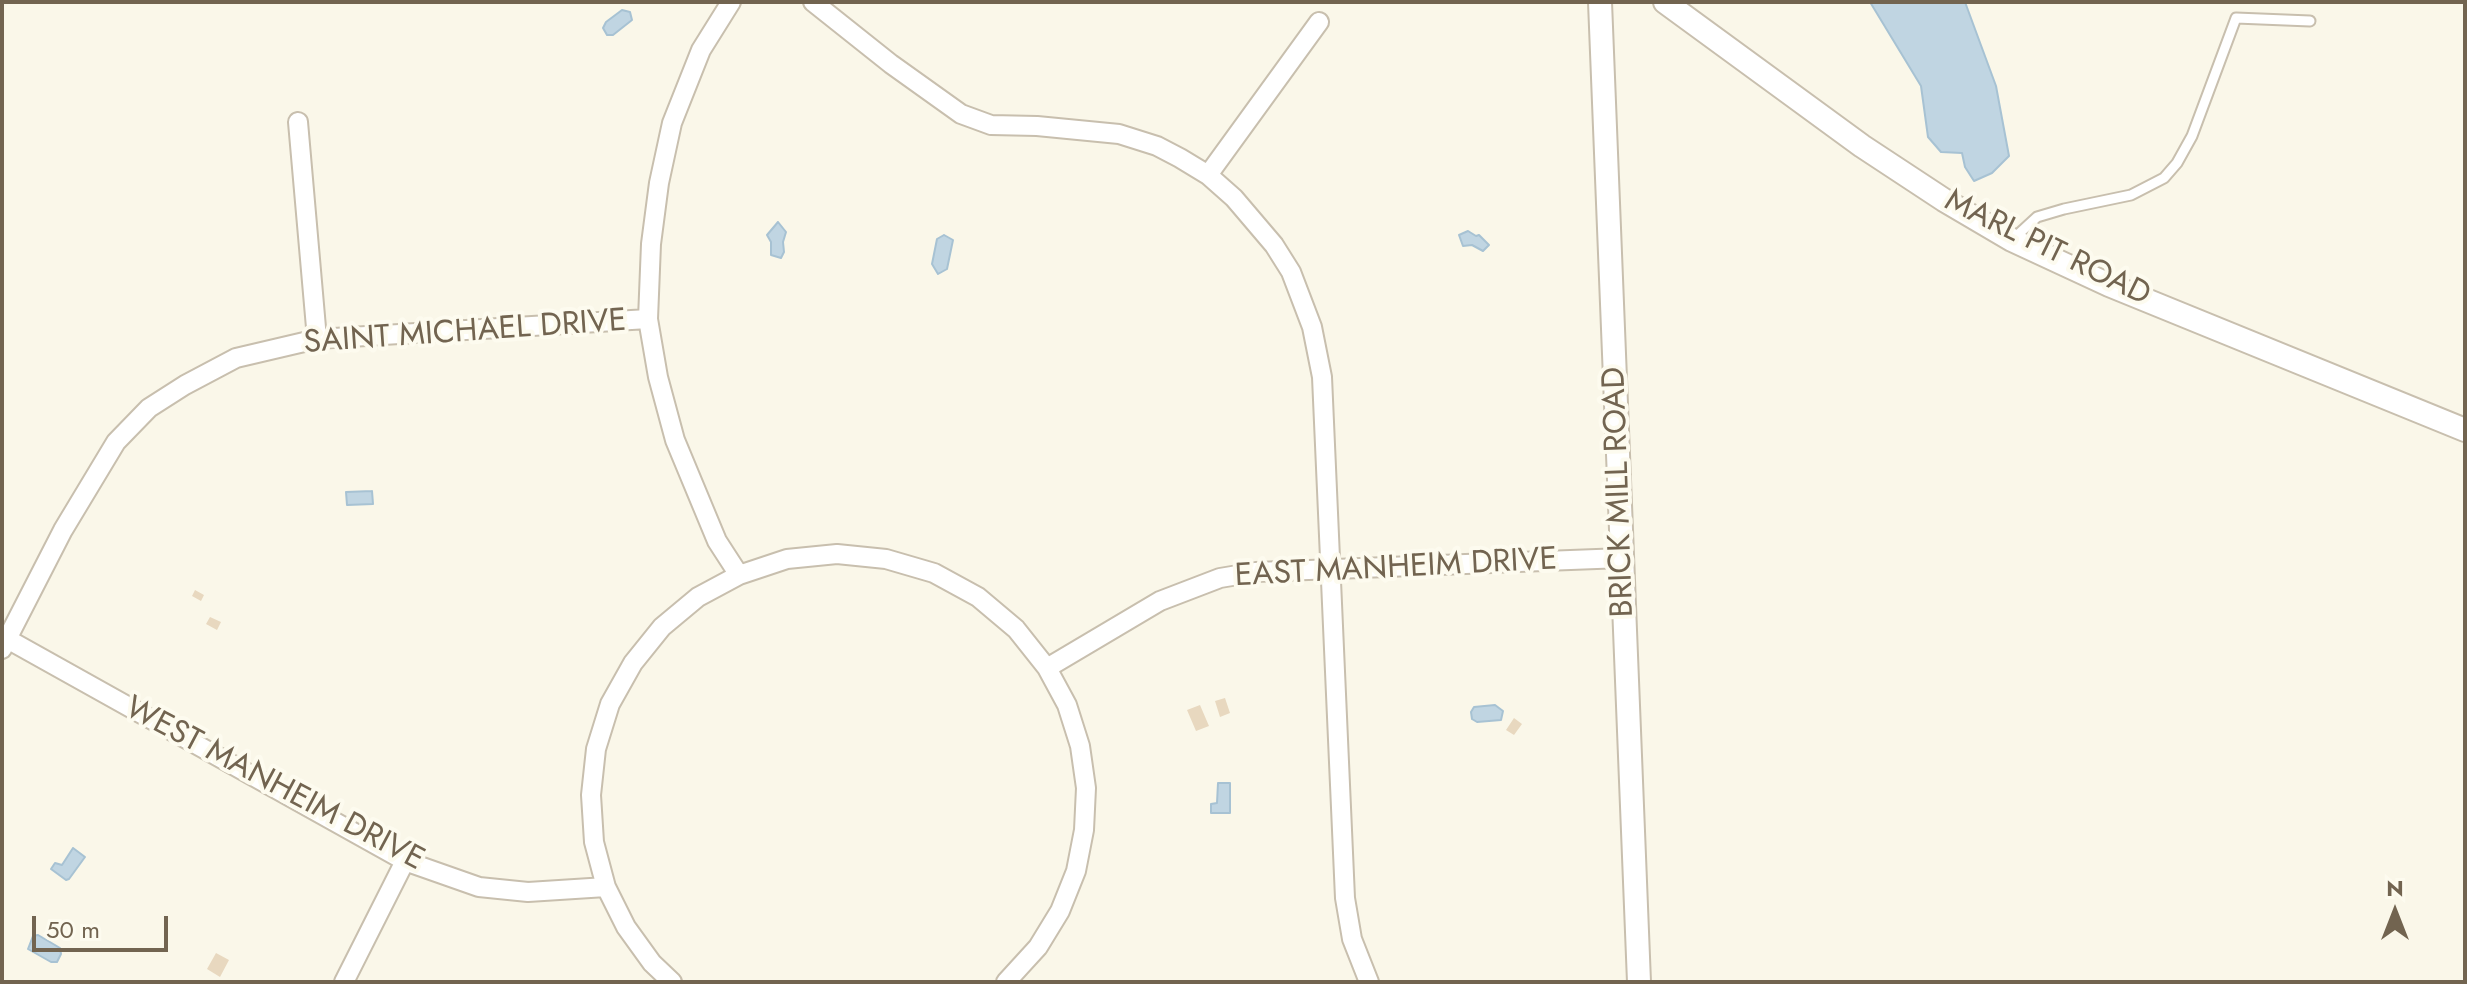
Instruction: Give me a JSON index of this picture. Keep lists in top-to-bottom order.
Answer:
{
  "streets": {
    "street": [
      "MARL PIT ROAD",
      "SAINT MICHAEL DRIVE",
      "BRICK MILL ROAD",
      "EAST MANHEIM DRIVE",
      "WEST MANHEIM DRIVE"
    ]
  },
  "crossings": [
    ["SAINT MICHAEL DRIVE", "WEST MANHEIM DRIVE"],
    ["BRICK MILL ROAD", "EAST MANHEIM DRIVE"]
  ],
  "scale_bar": "50 m",
  "north": "top"
}
